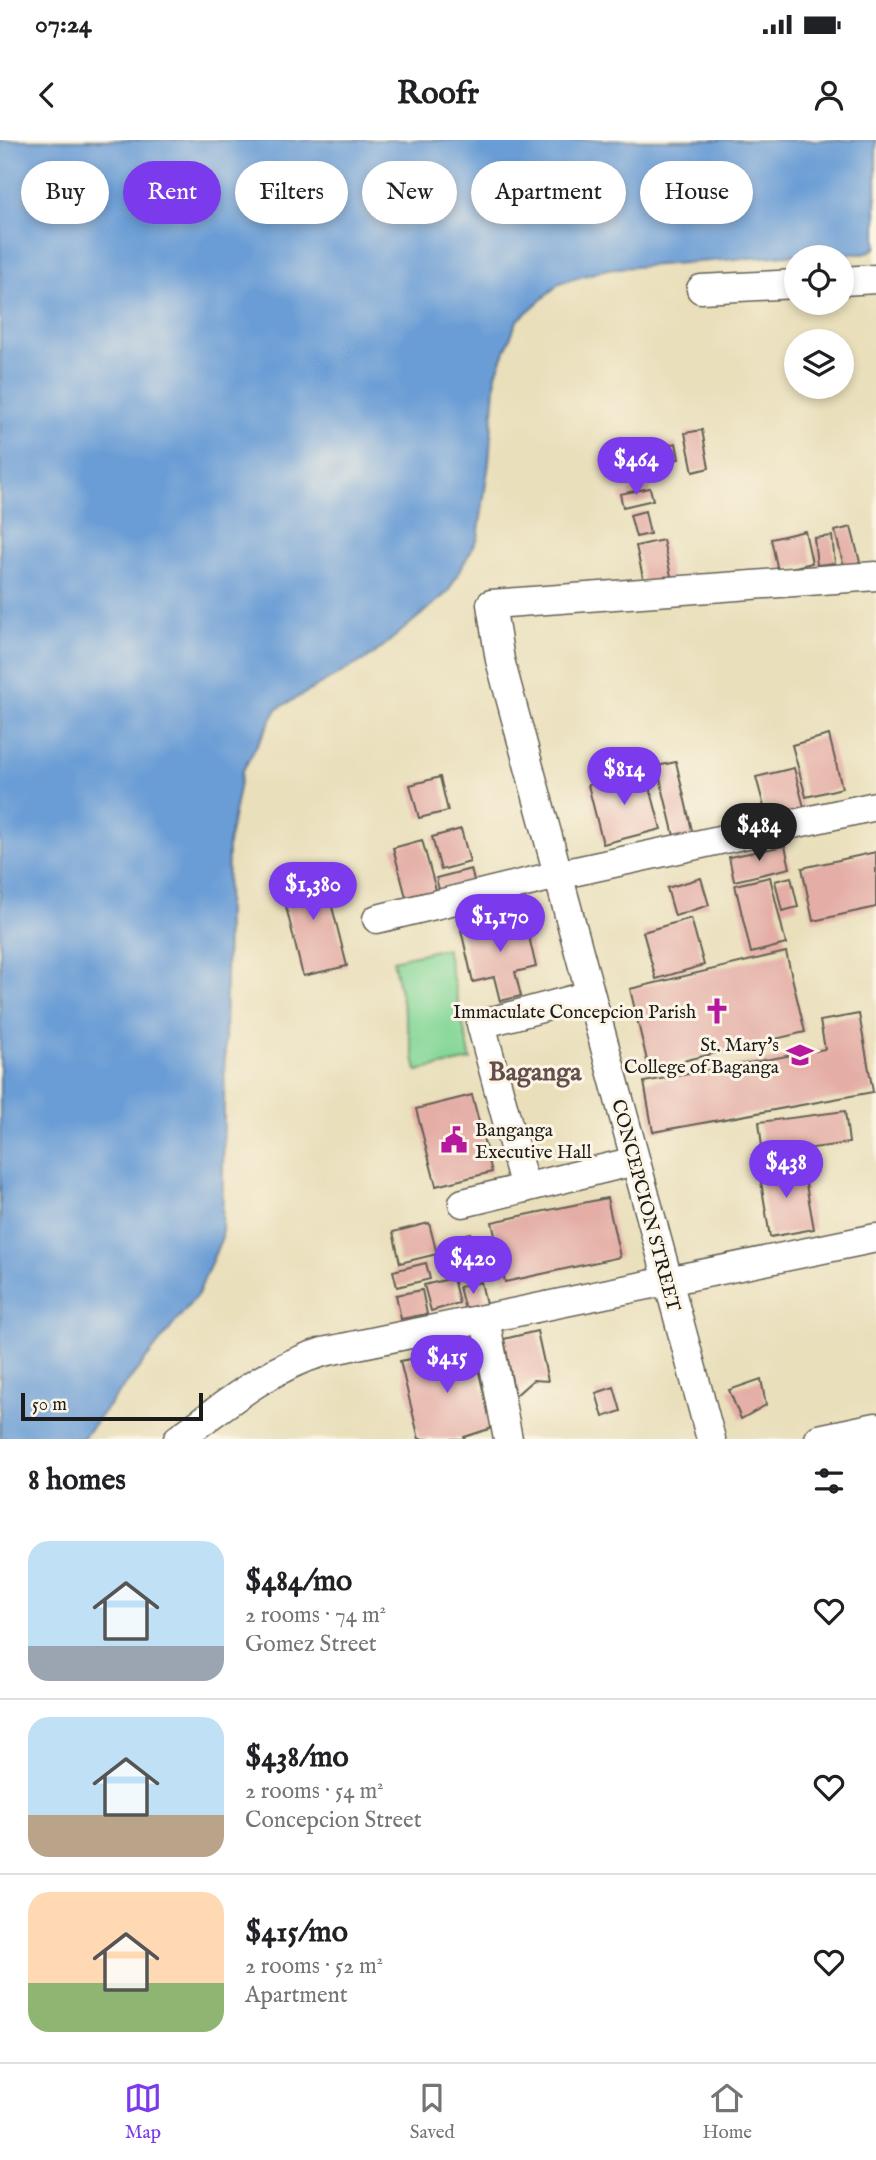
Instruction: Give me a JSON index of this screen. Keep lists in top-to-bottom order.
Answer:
{
  "streets": {
    "street": ["CONCEPCION STREET"]
  },
  "districts": ["Baganga"],
  "places": {
    "church": ["Immaculate Concepcion Parish"],
    "school or university": ["St. Mary's College of Baganga"],
    "public building": ["Banganga Executive Hall"]
  },
  "scale_bar": "50 m",
  "page": {
    "status": "07:24",
    "header": "Roofr",
    "chip": [
      "Buy",
      "Rent",
      "Filters",
      "New",
      "Apartment",
      "House"
    ],
    "price": [
      "$464",
      "$814",
      "$484",
      "$1,380",
      "$1,170",
      "$438",
      "$420",
      "$415"
    ],
    "scale": "50 m",
    "heading": "8 homes",
    "list": [
      {
        "name": "$484/mo",
        "note": "2 rooms · 74 m² · Gomez Street"
      },
      {
        "name": "$438/mo",
        "note": "2 rooms · 54 m² · Concepcion Street"
      },
      {
        "name": "$415/mo",
        "note": "2 rooms · 52 m² · Apartment"
      }
    ],
    "tabs": ["Map", "Saved", "Home"]
  }
}
